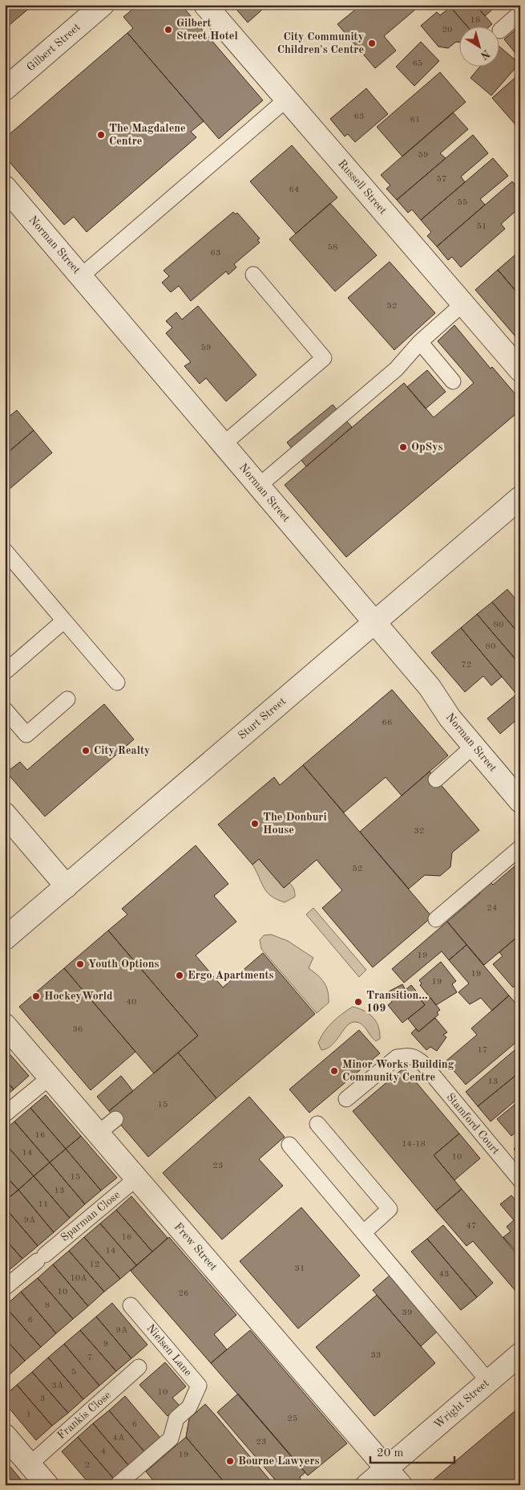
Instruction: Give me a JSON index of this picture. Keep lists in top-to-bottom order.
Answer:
{
  "streets": {
    "street": [
      "Gilbert Street",
      "Russell Street",
      "Norman Street",
      "Sturt Street",
      "Frew Street",
      "Wright Street"
    ],
    "lane": [
      "Stamford Court",
      "Sparman Close",
      "Nielsen Lane",
      "Frankis Close"
    ]
  },
  "crossings": [
    ["Norman Street", "Sturt Street"],
    ["Sparman Close", "Frew Street"],
    ["Frew Street", "Wright Street"]
  ],
  "places": [
    "Gilbert Street Hotel",
    "City Community Children's Centre",
    "The Magdalene Centre",
    "OpSys",
    "City Realty",
    "The Donburi House",
    "Youth Options",
    "Ergo Apartments",
    "HockeyWorld",
    "Transition... 109",
    "Minor Works Building Community Centre",
    "Bourne Lawyers"
  ],
  "house_numbers": [
    "18",
    "20",
    "65",
    "63",
    "61",
    "59",
    "57",
    "64",
    "55",
    "51",
    "58",
    "63",
    "52",
    "59",
    "80",
    "80",
    "72",
    "66",
    "32",
    "52",
    "24",
    "19",
    "19",
    "19",
    "40",
    "36",
    "17",
    "13",
    "15",
    "16",
    "14-18",
    "14",
    "10",
    "23",
    "15",
    "13",
    "11",
    "9A",
    "47",
    "16",
    "14",
    "12",
    "31",
    "43",
    "10A",
    "10",
    "26",
    "8",
    "39",
    "6",
    "9A",
    "9",
    "33",
    "7",
    "5",
    "3A",
    "10",
    "3",
    "1",
    "25",
    "6",
    "4A",
    "23",
    "4",
    "19",
    "2"
  ],
  "scale_bar": "20 m",
  "north": "bottom right"
}
